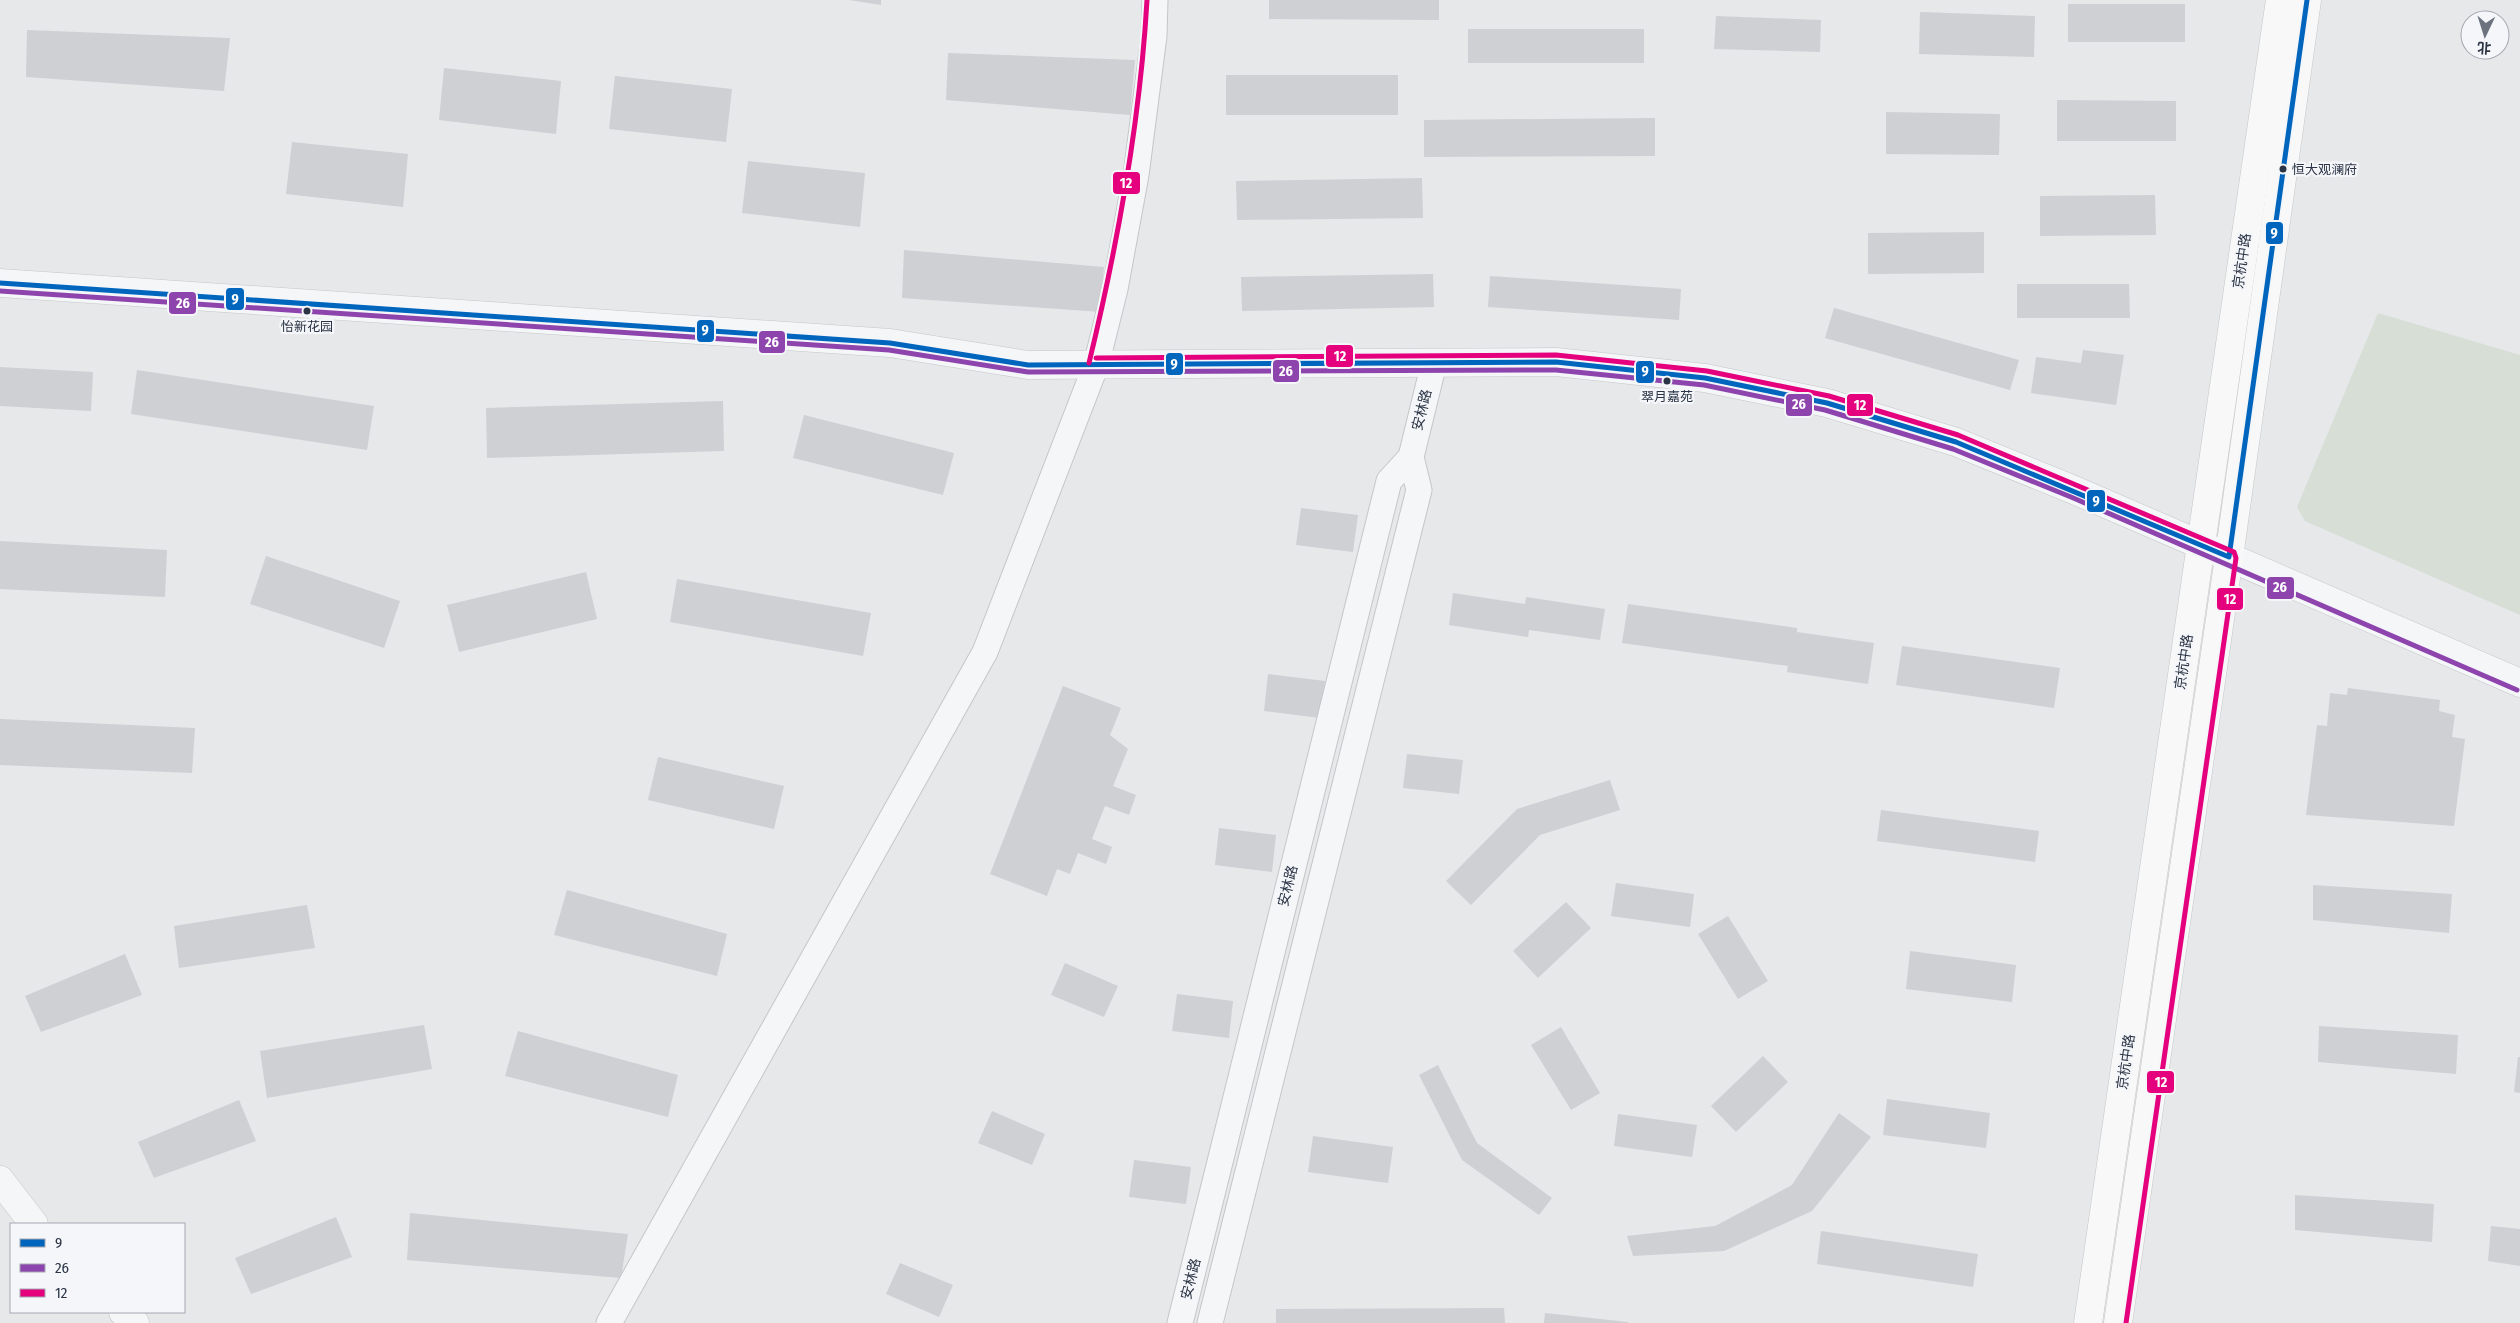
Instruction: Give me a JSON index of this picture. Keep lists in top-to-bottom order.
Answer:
{
  "streets": {
    "main road": ["京杭中路"],
    "street": ["安林路"]
  },
  "places": ["恒大观澜府", "怡新花园", "翠月嘉苑"],
  "lines": ["transit line 9", "transit line 12", "transit line 26"],
  "legend": ["9", "26", "12"],
  "north": "bottom"
}
